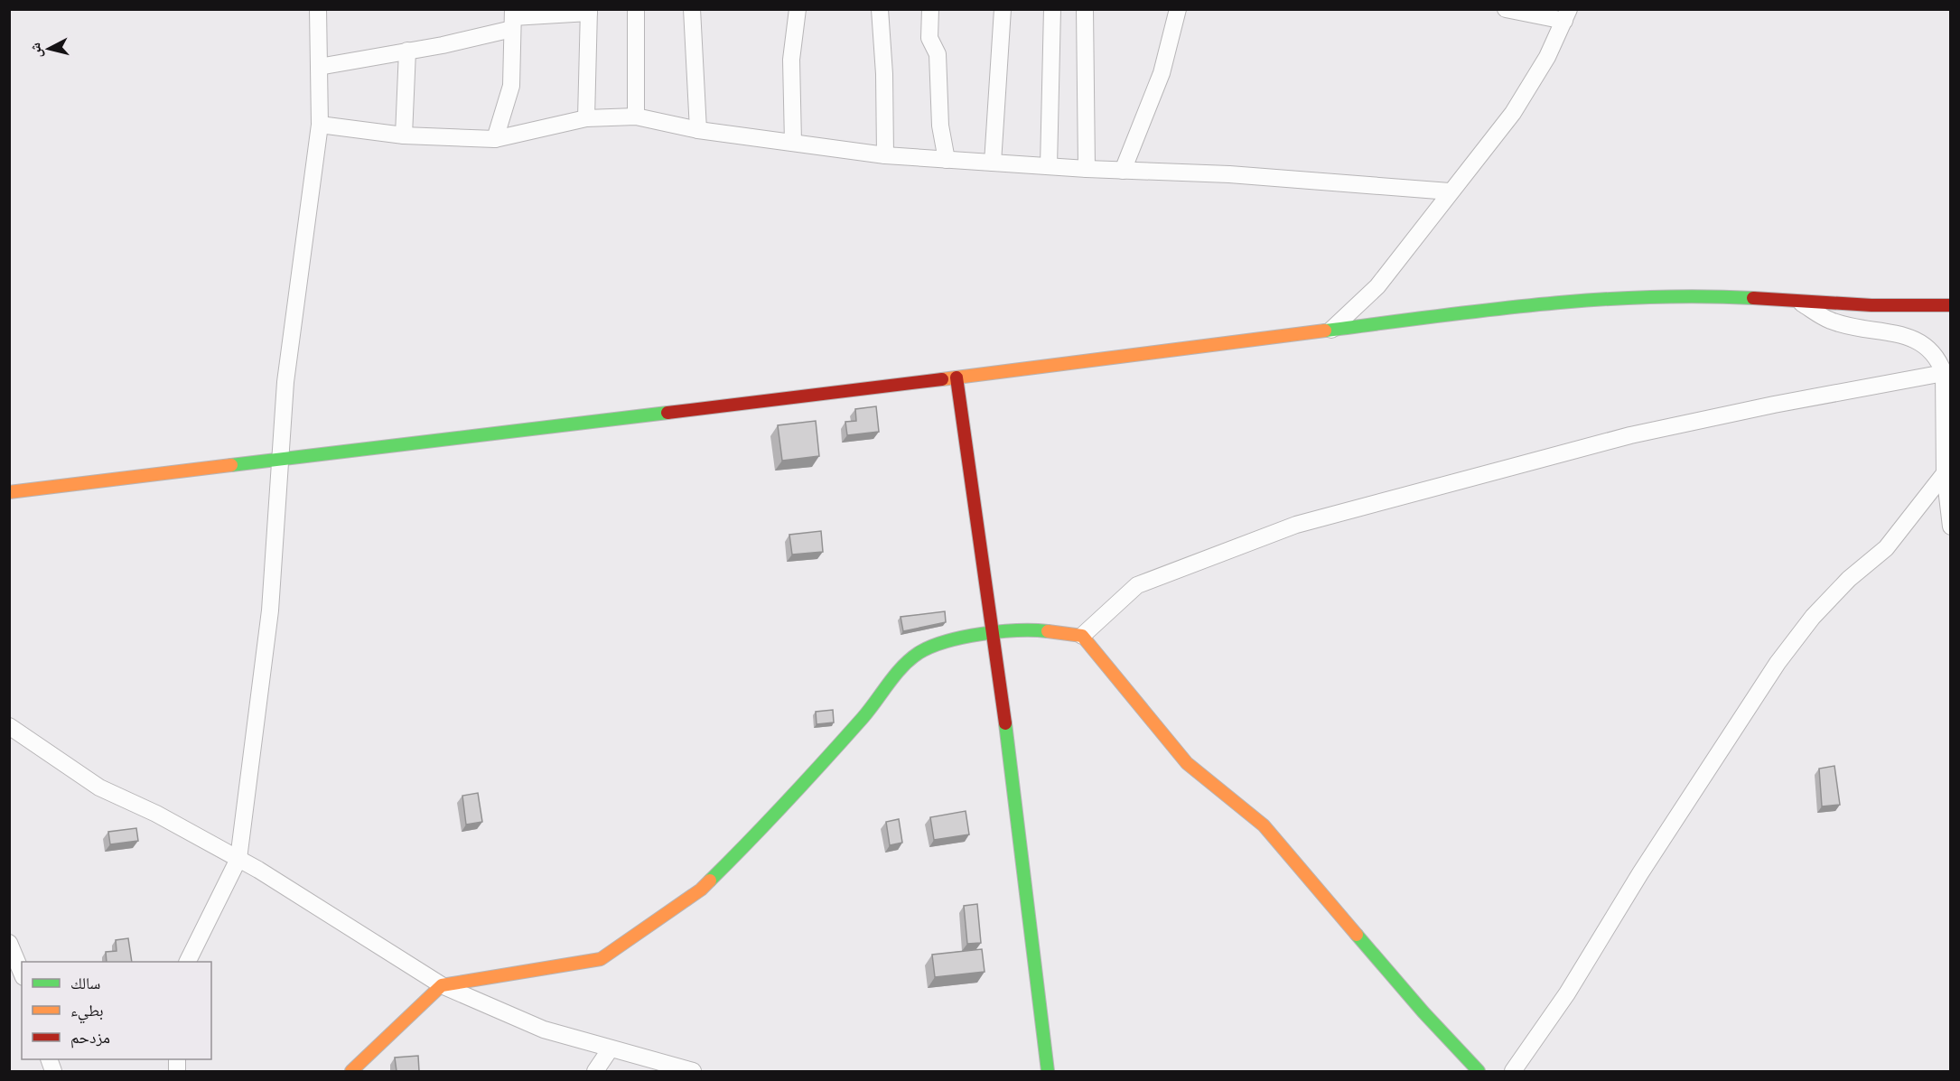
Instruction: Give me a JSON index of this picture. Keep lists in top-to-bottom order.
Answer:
{
  "legend": ["سالك", "بطيء", "مزدحم"],
  "north": "left"
}
